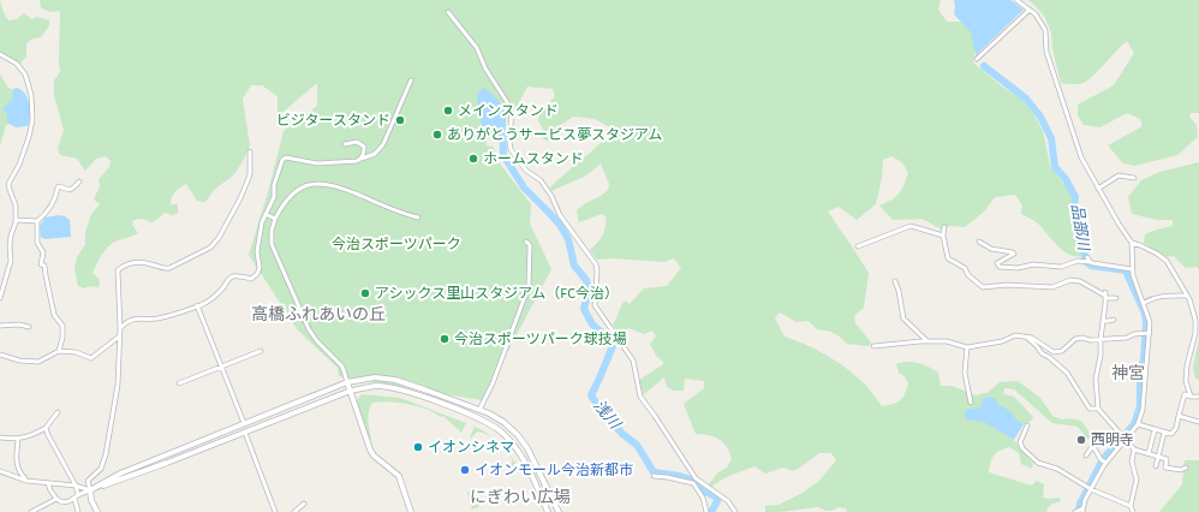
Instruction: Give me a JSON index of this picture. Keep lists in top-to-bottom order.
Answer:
{
  "districts": ["高橋ふれあいの丘", "神宮", "にぎわい広場"],
  "water": ["品部川", "浅川"],
  "parks": ["今治スポーツパーク"],
  "places": [
    "メインスタンド",
    "ビジタースタンド",
    "ありがとうサービス夢スタジアム",
    "ホームスタンド",
    "アシックス里山スタジアム（FC今治）",
    "今治スポーツパーク球技場",
    "西明寺",
    "イオンシネマ",
    "イオンモール今治新都市"
  ]
}
